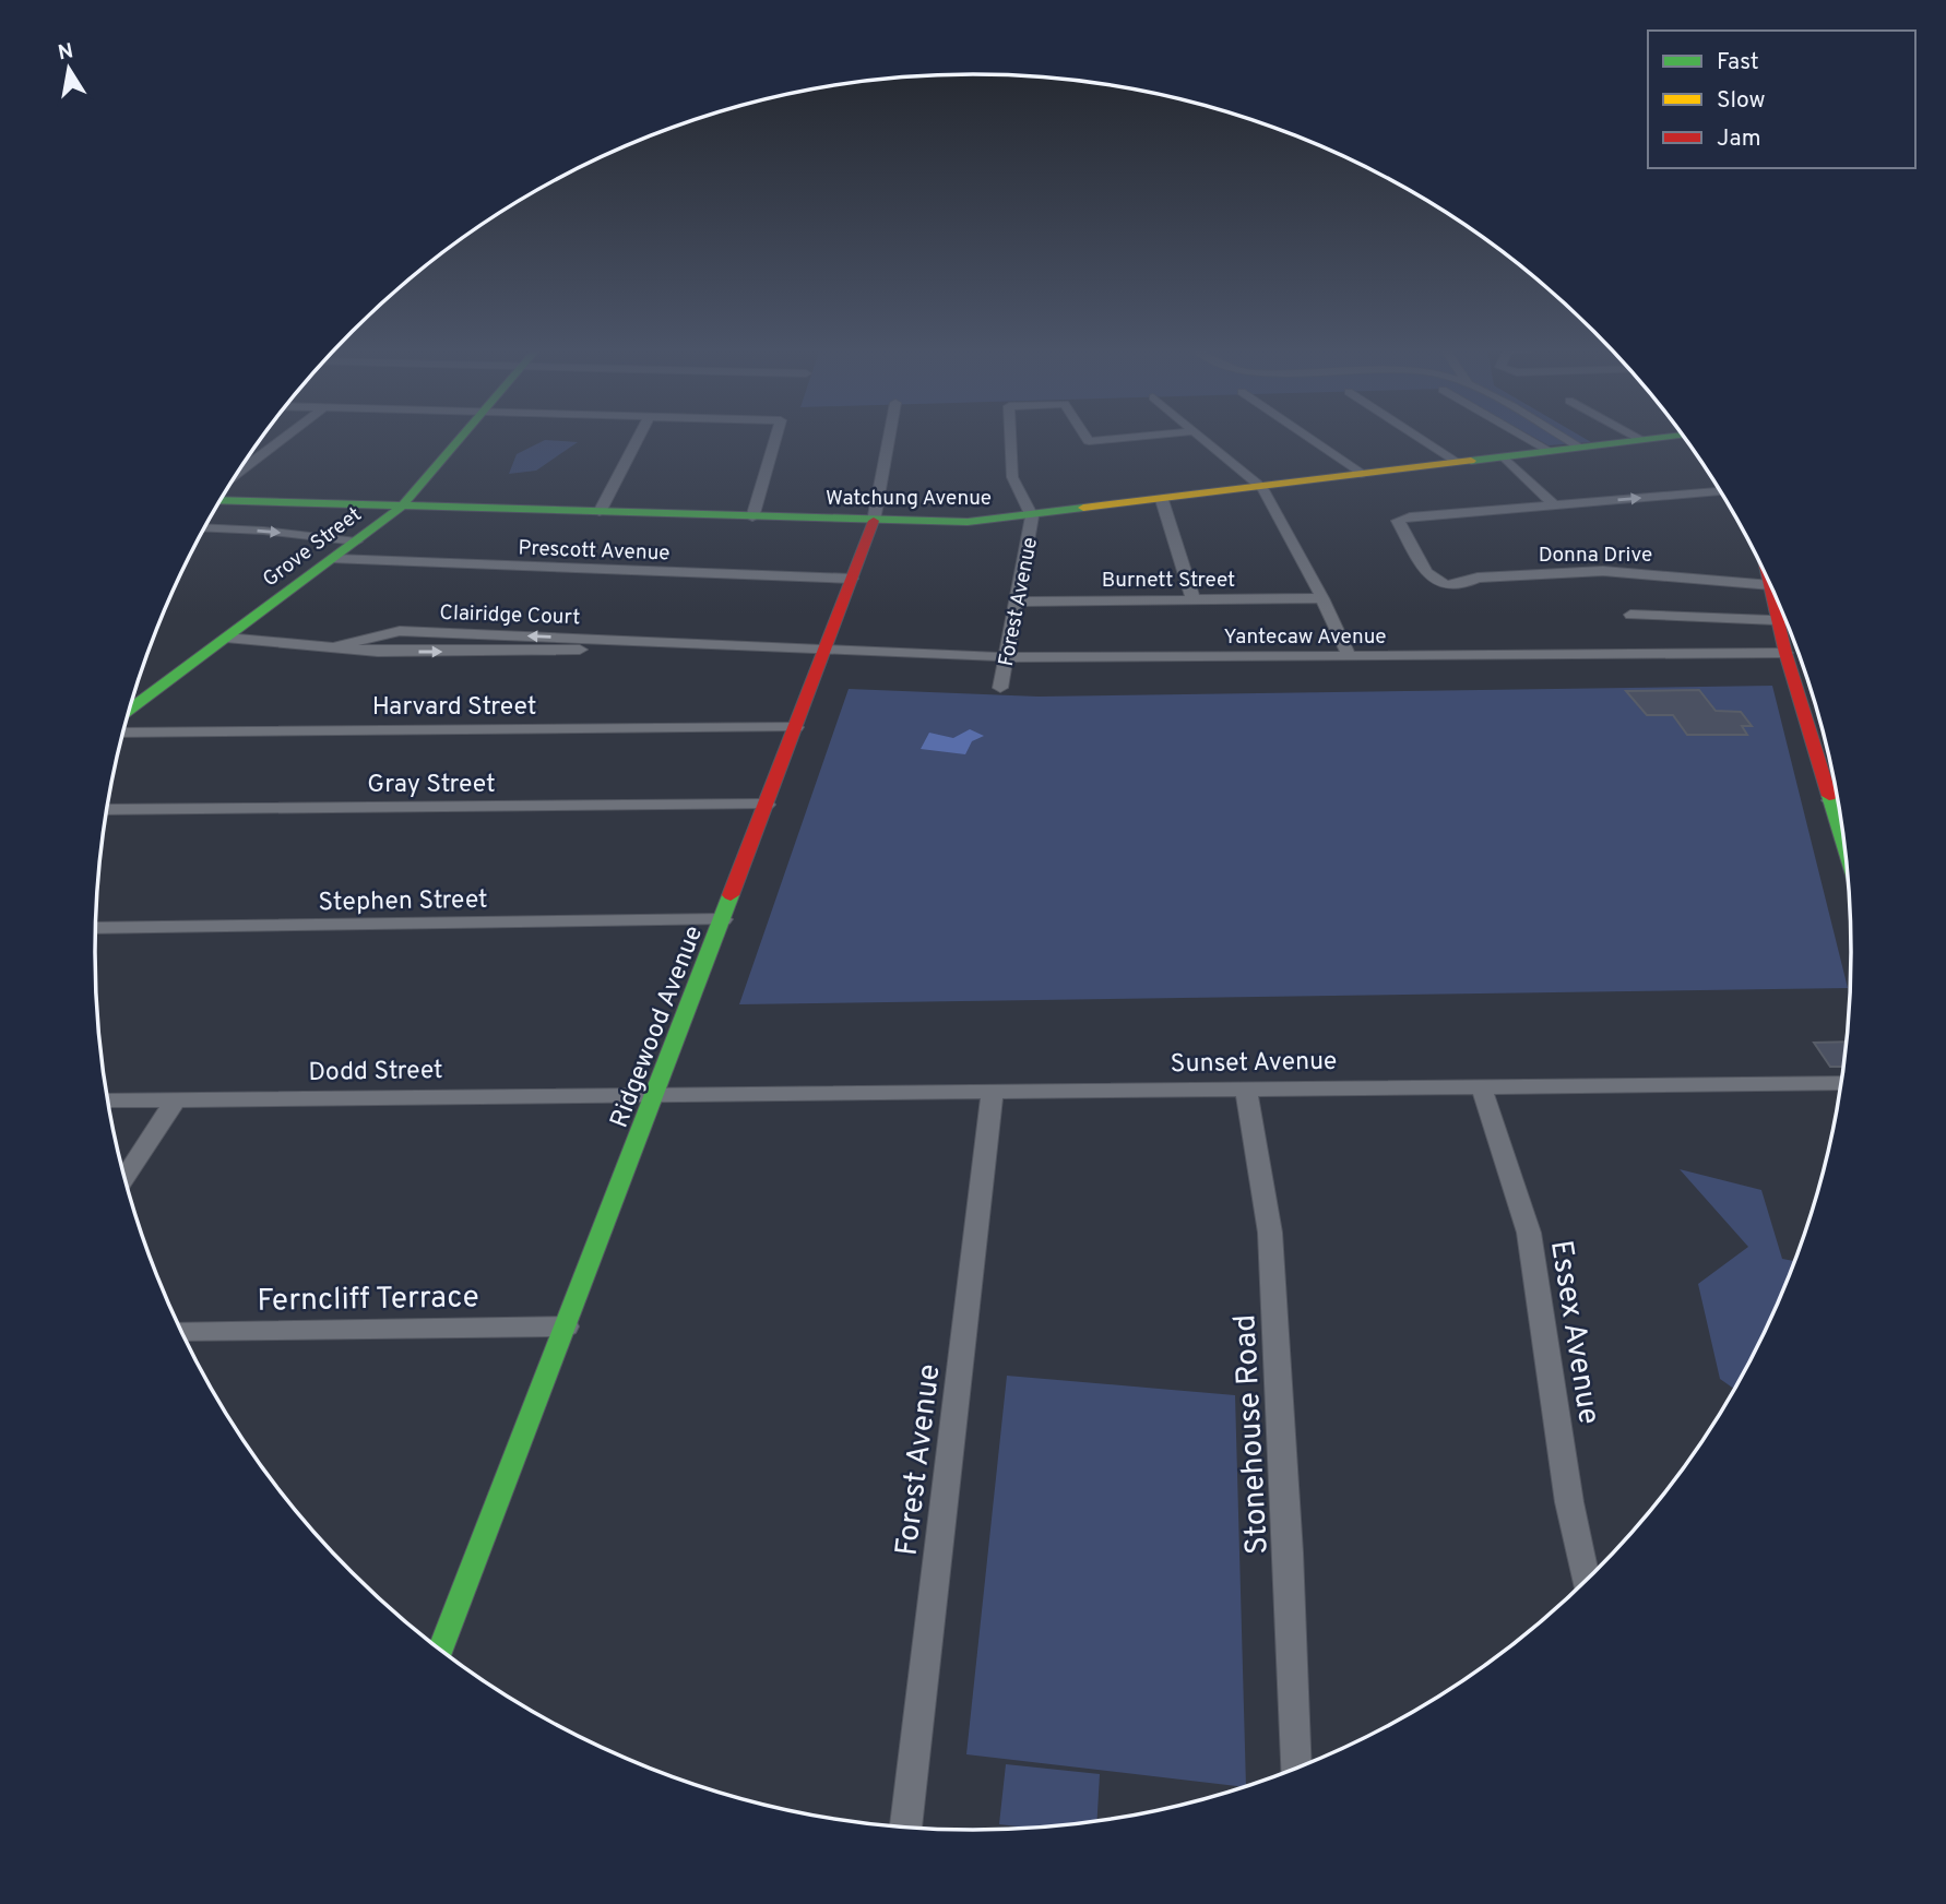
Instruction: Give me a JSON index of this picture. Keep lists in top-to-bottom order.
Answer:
{
  "streets": {
    "main road": ["Watchung Avenue", "Grove Street", "Ridgewood Avenue"],
    "street": [
      "Prescott Avenue",
      "Donna Drive",
      "Burnett Street",
      "Forest Avenue",
      "Clairidge Court",
      "Yantecaw Avenue",
      "Harvard Street",
      "Gray Street",
      "Stephen Street",
      "Sunset Avenue",
      "Dodd Street",
      "Ferncliff Terrace",
      "Essex Avenue",
      "Stonehouse Road"
    ]
  },
  "crossings": [
    ["Watchung Avenue", "Grove Street"],
    ["Watchung Avenue", "Forest Avenue"],
    ["Watchung Avenue", "Ridgewood Avenue"],
    ["Grove Street", "Prescott Avenue"],
    ["Grove Street", "Clairidge Court"],
    ["Prescott Avenue", "Ridgewood Avenue"],
    ["Burnett Street", "Forest Avenue"],
    ["Forest Avenue", "Yantecaw Avenue"],
    ["Forest Avenue", "Sunset Avenue"],
    ["Clairidge Court", "Yantecaw Avenue"],
    ["Clairidge Court", "Ridgewood Avenue"],
    ["Yantecaw Avenue", "Ridgewood Avenue"],
    ["Harvard Street", "Ridgewood Avenue"],
    ["Gray Street", "Ridgewood Avenue"],
    ["Stephen Street", "Ridgewood Avenue"],
    ["Ridgewood Avenue", "Sunset Avenue"],
    ["Ridgewood Avenue", "Dodd Street"],
    ["Ridgewood Avenue", "Ferncliff Terrace"],
    ["Sunset Avenue", "Dodd Street"],
    ["Sunset Avenue", "Essex Avenue"],
    ["Sunset Avenue", "Stonehouse Road"]
  ],
  "legend": ["Fast", "Slow", "Jam"],
  "north": "top"
}
